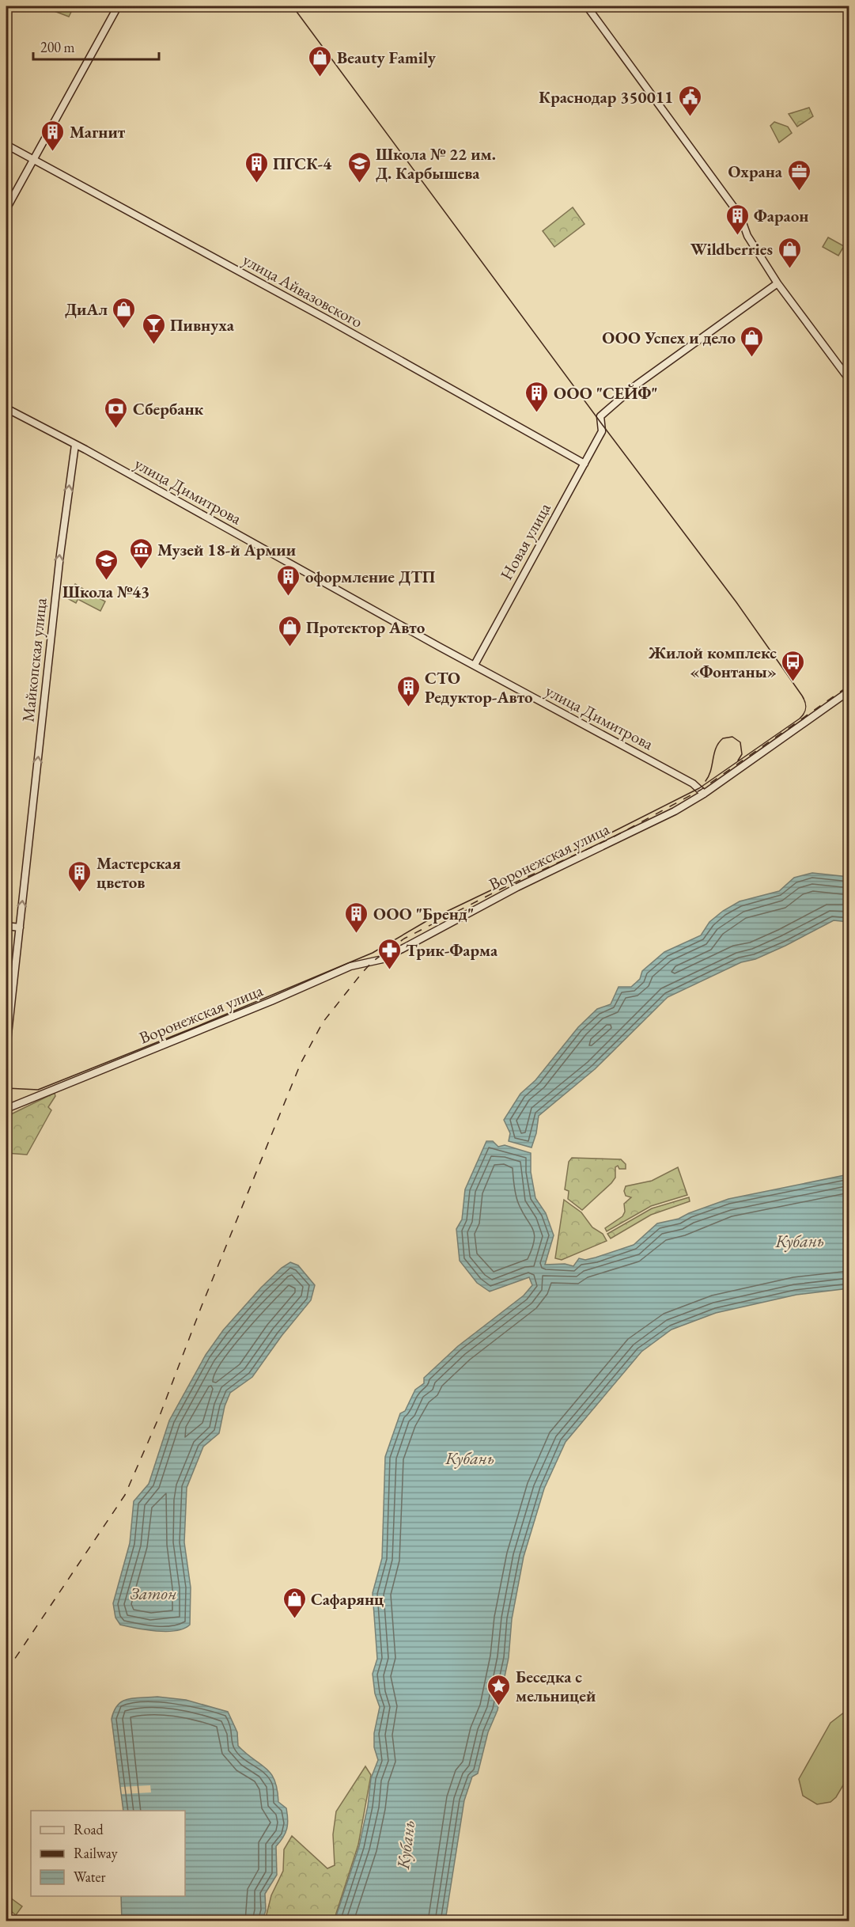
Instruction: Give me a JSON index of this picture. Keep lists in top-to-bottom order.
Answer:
{
  "streets": {
    "street": [
      "улица Айвазовского",
      "улица Димитрова",
      "Новая улица",
      "Майкопская улица",
      "Воронежская улица"
    ]
  },
  "crossings": [
    ["улица Айвазовского", "Новая улица"],
    ["улица Димитрова", "Новая улица"],
    ["улица Димитрова", "Майкопская улица"],
    ["улица Димитрова", "Воронежская улица"]
  ],
  "one_way": ["Майкопская улица"],
  "water": ["Кубань", "Затон"],
  "places": {
    "shop": [
      "Beauty Family",
      "Wildberries",
      "ДиАл",
      "ООО Успех и дело",
      "Протектор Авто",
      "Сафарянц"
    ],
    "public building": ["Краснодар 350011"],
    "building": [
      "Магнит",
      "ПГСК-4",
      "Фараон",
      "ООО \"СЕЙФ\"",
      "оформление ДТП",
      "СТО Редуктор-Авто",
      "Мастерская цветов",
      "ООО \"Бренд\""
    ],
    "school or university": ["Школа № 22 им. Д. Карбышева", "Школа №43"],
    "office": ["Охрана"],
    "bar": ["Пивнуха"],
    "bank": ["Сбербанк"],
    "museum": ["Музей 18-й Армии"],
    "bus stop": ["Жилой комплекс «Фонтаны»"],
    "pharmacy": ["Трик-Фарма"],
    "place": ["Беседка с мельницей"]
  },
  "legend": ["Road", "Railway", "Water"],
  "scale_bar": "200 m"
}
